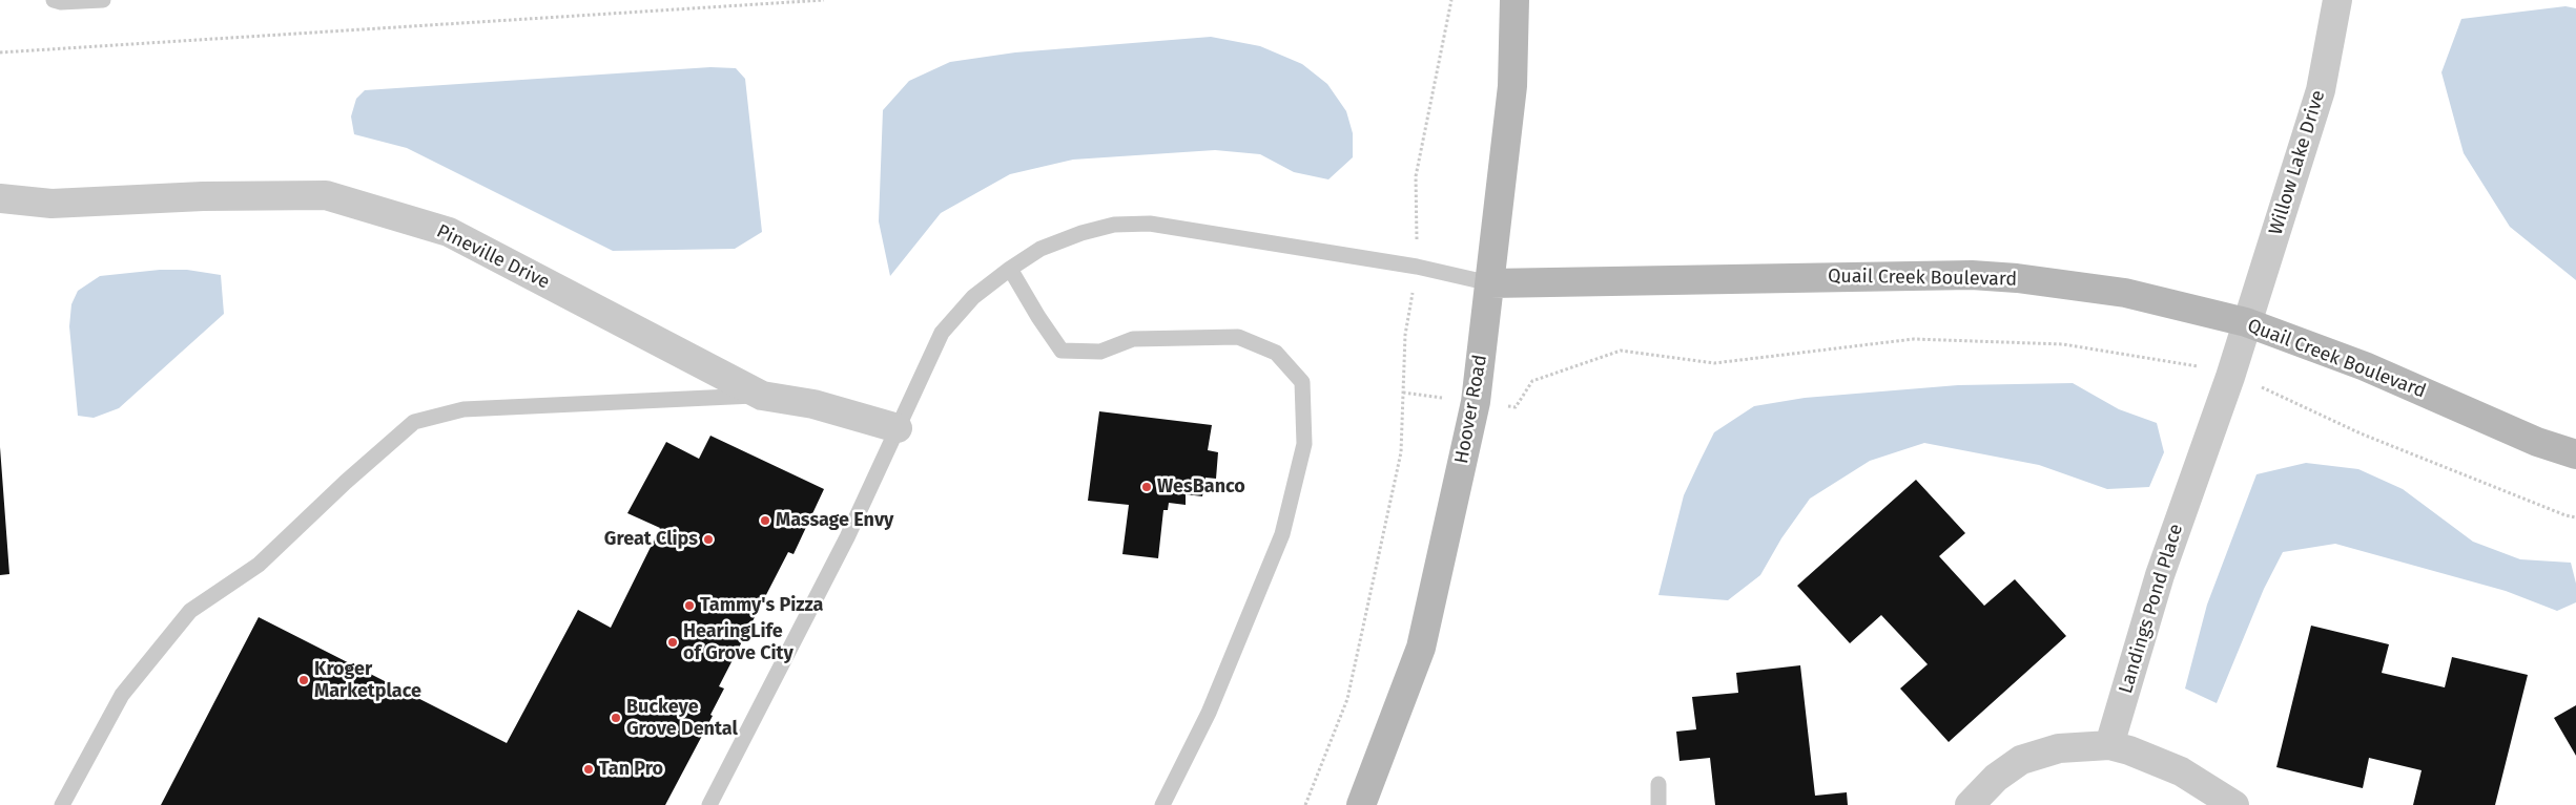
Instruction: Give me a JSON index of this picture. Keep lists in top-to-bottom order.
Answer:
{
  "streets": {
    "street": [
      "Willow Lake Drive",
      "Pineville Drive",
      "Quail Creek Boulevard",
      "Hoover Road",
      "Landings Pond Place"
    ]
  },
  "crossings": [
    ["Willow Lake Drive", "Quail Creek Boulevard"],
    ["Willow Lake Drive", "Landings Pond Place"],
    ["Quail Creek Boulevard", "Hoover Road"],
    ["Quail Creek Boulevard", "Landings Pond Place"]
  ],
  "places": [
    "WesBanco",
    "Massage Envy",
    "Great Clips",
    "Tammy's Pizza",
    "HearingLife of Grove City",
    "Kroger Marketplace",
    "Buckeye Grove Dental",
    "Tan Pro"
  ]
}
